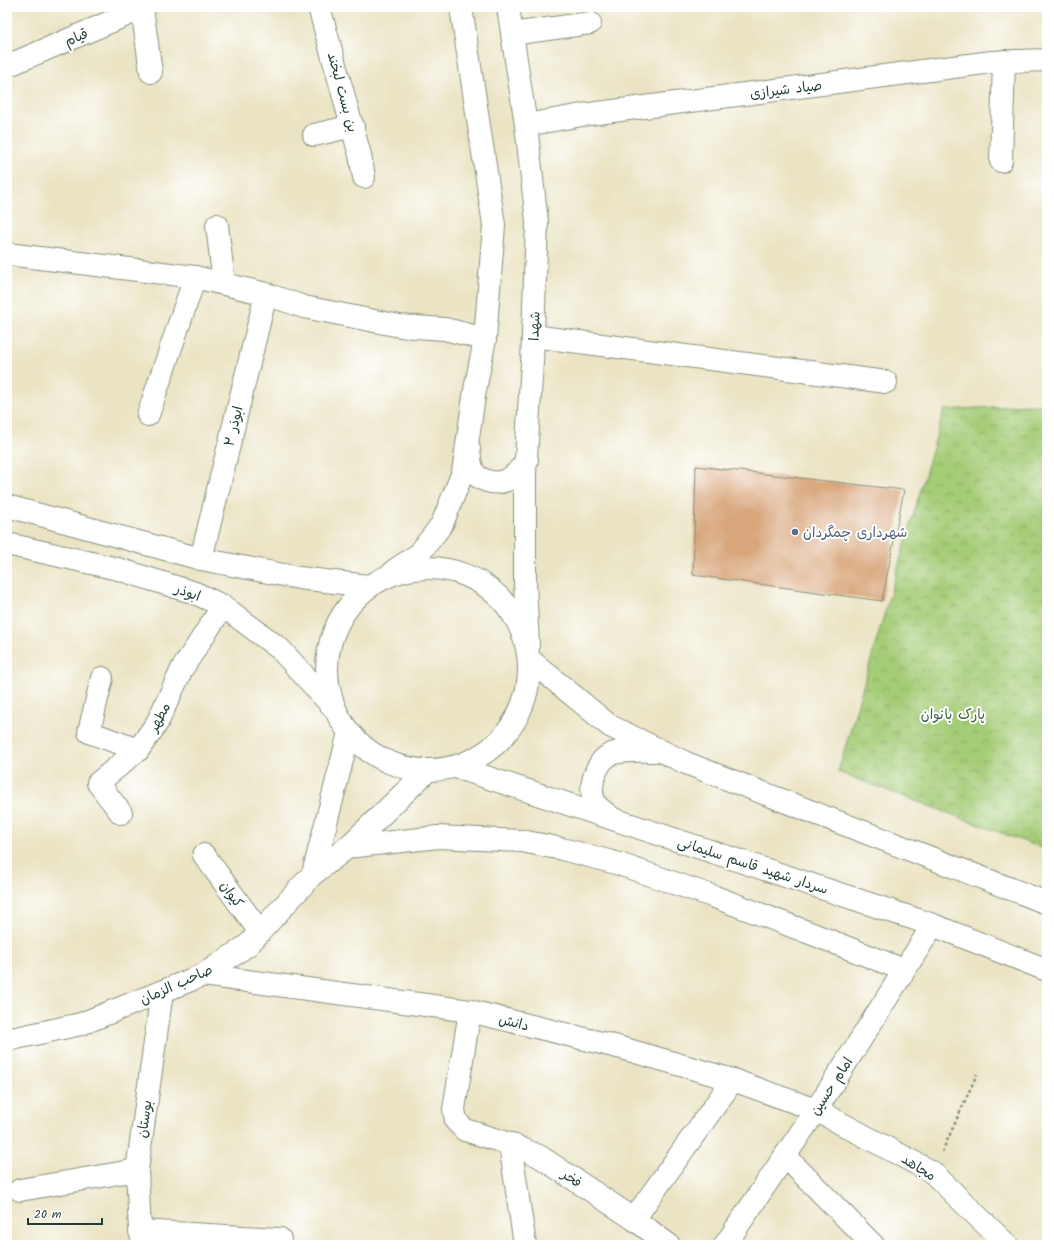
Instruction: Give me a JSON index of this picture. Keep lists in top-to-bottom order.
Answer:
{
  "streets": {
    "main road": [
      "قیام",
      "صیاد شیرازی",
      "بن بست لبخند",
      "شهدا",
      "ابوذر ۲",
      "ابوذر",
      "مطهر",
      "سردار شهید قاسم سلیمانی",
      "کیوان",
      "صاحب الزمان",
      "دانش",
      "امام حسین",
      "بوستان",
      "مجاهد",
      "فخر"
    ]
  },
  "crossings": [
    ["صیاد شیرازی", "شهدا"],
    ["شهدا", "سردار شهید قاسم سلیمانی"],
    ["ابوذر", "مطهر"],
    ["سردار شهید قاسم سلیمانی", "امام حسین"],
    ["کیوان", "صاحب الزمان"],
    ["صاحب الزمان", "دانش"],
    ["صاحب الزمان", "بوستان"],
    ["دانش", "امام حسین"],
    ["دانش", "مجاهد"],
    ["دانش", "فخر"],
    ["امام حسین", "مجاهد"]
  ],
  "parks": ["پارک بانوان"],
  "places": ["شهرداری چمگردان"],
  "scale_bar": "20 m"
}
